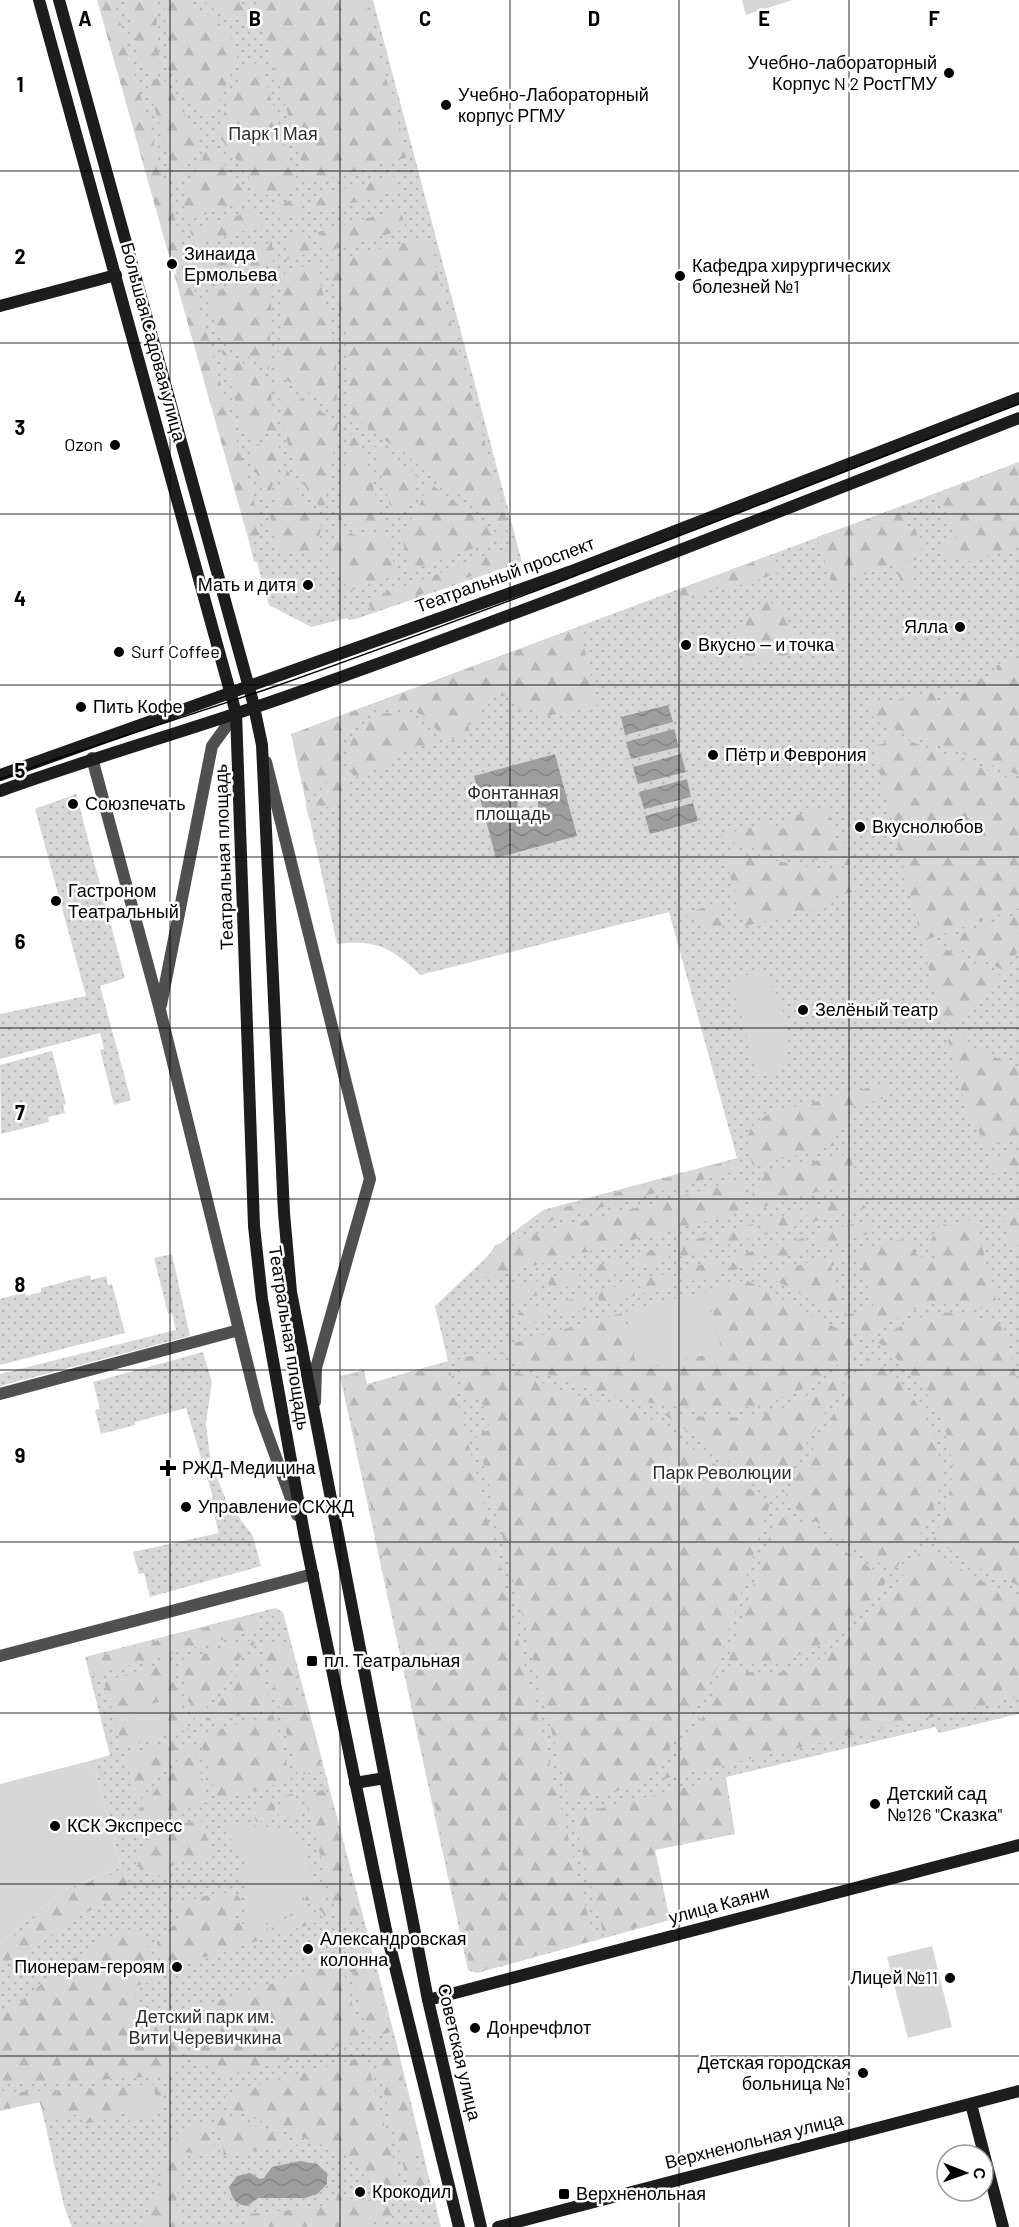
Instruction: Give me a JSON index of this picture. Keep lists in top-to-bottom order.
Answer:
{
  "streets": {
    "main road": [
      "Большая Садовая улица",
      "Театральный проспект",
      "Театральная площадь",
      "улица Каяни",
      "Советская улица",
      "Верхненольная улица"
    ]
  },
  "crossings": [
    ["Большая Садовая улица", "Театральный проспект"],
    ["Большая Садовая улица", "Театральная площадь"],
    ["Театральный проспект", "Театральная площадь"],
    ["Театральная площадь", "Советская улица"],
    ["улица Каяни", "Советская улица"]
  ],
  "parks": [
    "Парк 1 Мая",
    "Фонтанная площадь",
    "Парк Революции",
    "Детский парк им. Вити Черевичкина"
  ],
  "places": {
    "other": [
      "Учебно-лабораторный Корпус N 2 РостГМУ",
      "Учебно-Лабораторный корпус РГМУ",
      "Зинаида Ермольева",
      "Кафедра хирургических болезней №1",
      "Ozon",
      "Мать и дитя",
      "Ялла",
      "Вкусно — и точка",
      "Surf Coffee",
      "Пить Кофе",
      "Пётр и Феврония",
      "Союзпечать",
      "Вкуснолюбов",
      "Гастроном Театральный",
      "Зелёный театр",
      "Управление СКЖД",
      "Детский сад №126 \"Сказка\"",
      "КСК Экспресс",
      "Александровская колонна",
      "Пионерам-героям",
      "Лицей №11",
      "Донречфлот",
      "Детская городская больница №1",
      "Крокодил"
    ],
    "health": ["РЖД-Медицина"],
    "transit": ["пл. Театральная", "Верхненольная"]
  },
  "north": "right",
  "grid": {
    "columns": [
      "A",
      "B",
      "C",
      "D",
      "E",
      "F"
    ],
    "rows": [
      "1",
      "2",
      "3",
      "4",
      "5",
      "6",
      "7",
      "8",
      "9"
    ]
  }
}
